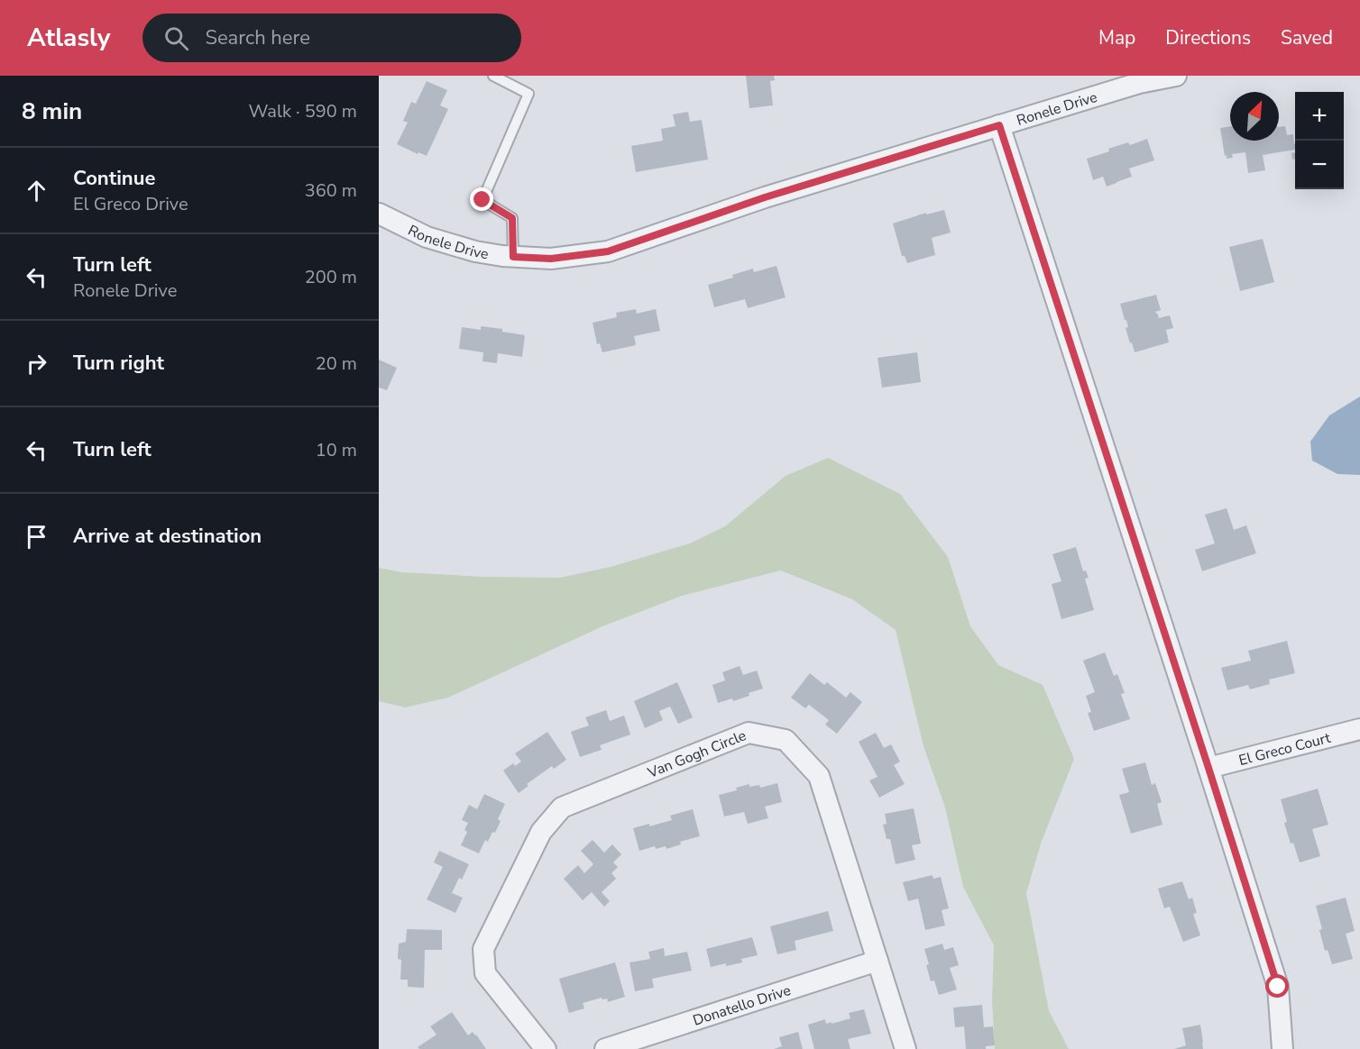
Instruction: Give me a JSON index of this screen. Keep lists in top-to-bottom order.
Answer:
{
  "streets": {
    "street": [
      "Ronele Drive",
      "El Greco Court",
      "Van Gogh Circle",
      "Donatello Drive"
    ]
  },
  "crossings": [
    ["Van Gogh Circle", "Donatello Drive"]
  ],
  "north": "top right",
  "page": {
    "header": "Atlasly",
    "search": "Search here",
    "nav": ["Map", "Directions", "Saved"],
    "heading": ["8 min", "Walk · 590 m"],
    "map_buttons": ["+", "−"],
    "list": [
      ["Continue", "El Greco Drive", "360 m"],
      ["Turn left", "Ronele Drive", "200 m"],
      ["Turn right", "20 m"],
      ["Turn left", "10 m"],
      "Arrive at destination"
    ]
  }
}
